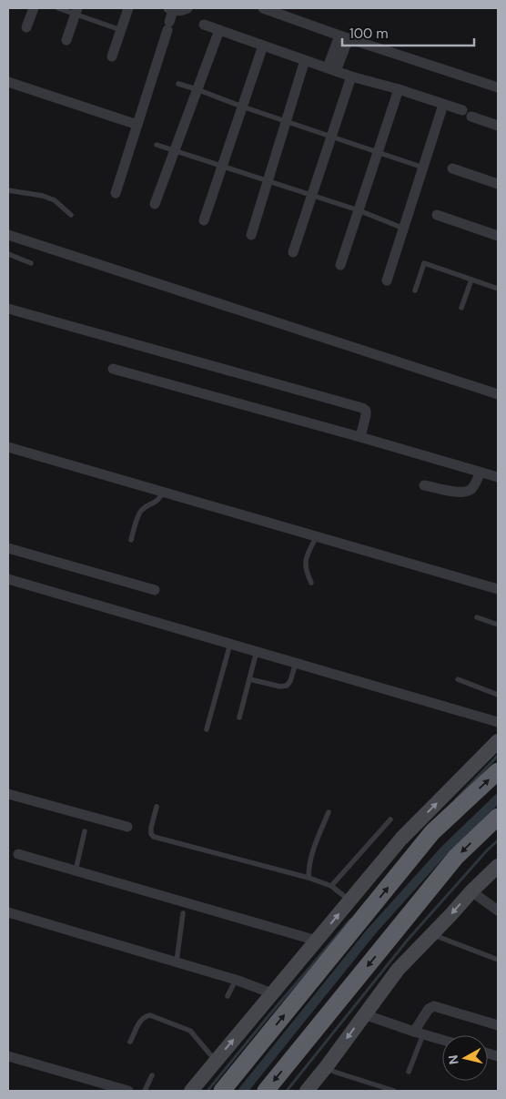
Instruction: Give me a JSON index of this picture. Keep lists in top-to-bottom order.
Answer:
{
  "scale_bar": "100 m",
  "north": "left"
}
